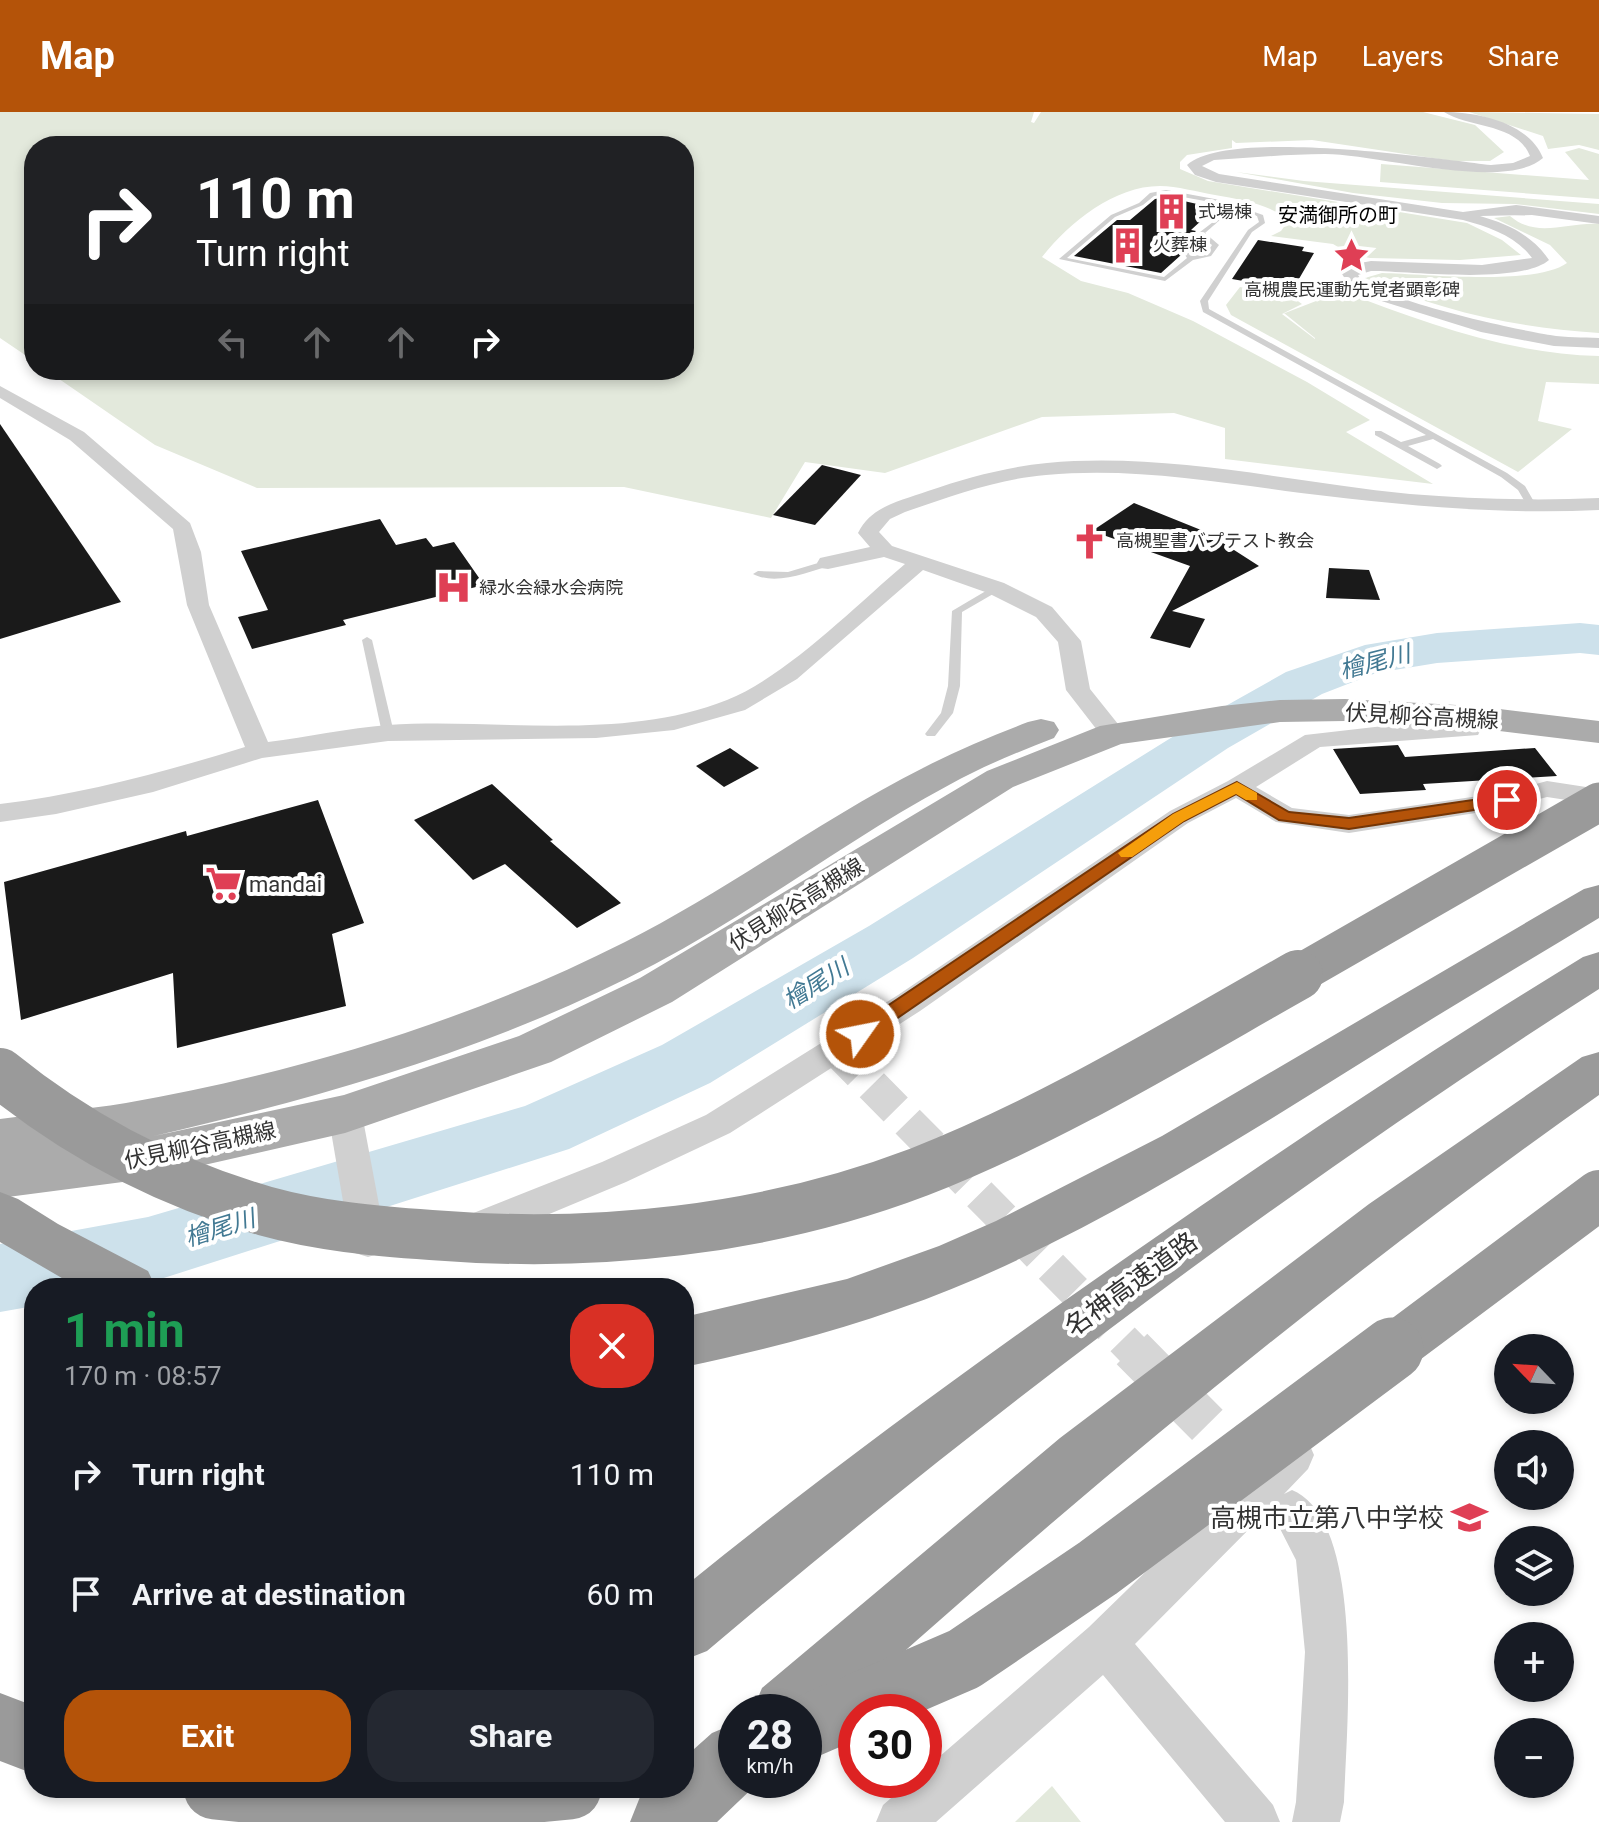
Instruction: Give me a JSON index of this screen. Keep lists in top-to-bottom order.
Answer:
{
  "streets": {
    "highway": ["名神高速道路"],
    "main road": ["伏見柳谷高槻線"]
  },
  "districts": ["安満御所の町"],
  "water": ["檜尾川"],
  "places": {
    "building": ["式場棟", "火葬棟"],
    "place": ["高槻農民運動先覚者顕彰碑"],
    "church": ["高槻聖書バプテスト教会"],
    "hospital": ["緑水会緑水会病院"],
    "supermarket": ["mandai"],
    "school or university": ["高槻市立第八中学校"]
  },
  "north": "top left",
  "page": {
    "header": "Map",
    "nav": ["Map", "Layers", "Share"],
    "turn": ["110 m", "Turn right"],
    "heading": ["1 min", "170 m · 08:57"],
    "map_buttons": ["+", "−"],
    "list": [
      {
        "name": "Turn right",
        "value": "110 m"
      },
      {
        "name": "Arrive at destination",
        "value": "60 m"
      }
    ],
    "buttons": ["Exit", "Share"],
    "speed": "28 km/h",
    "limit": "30"
  }
}
